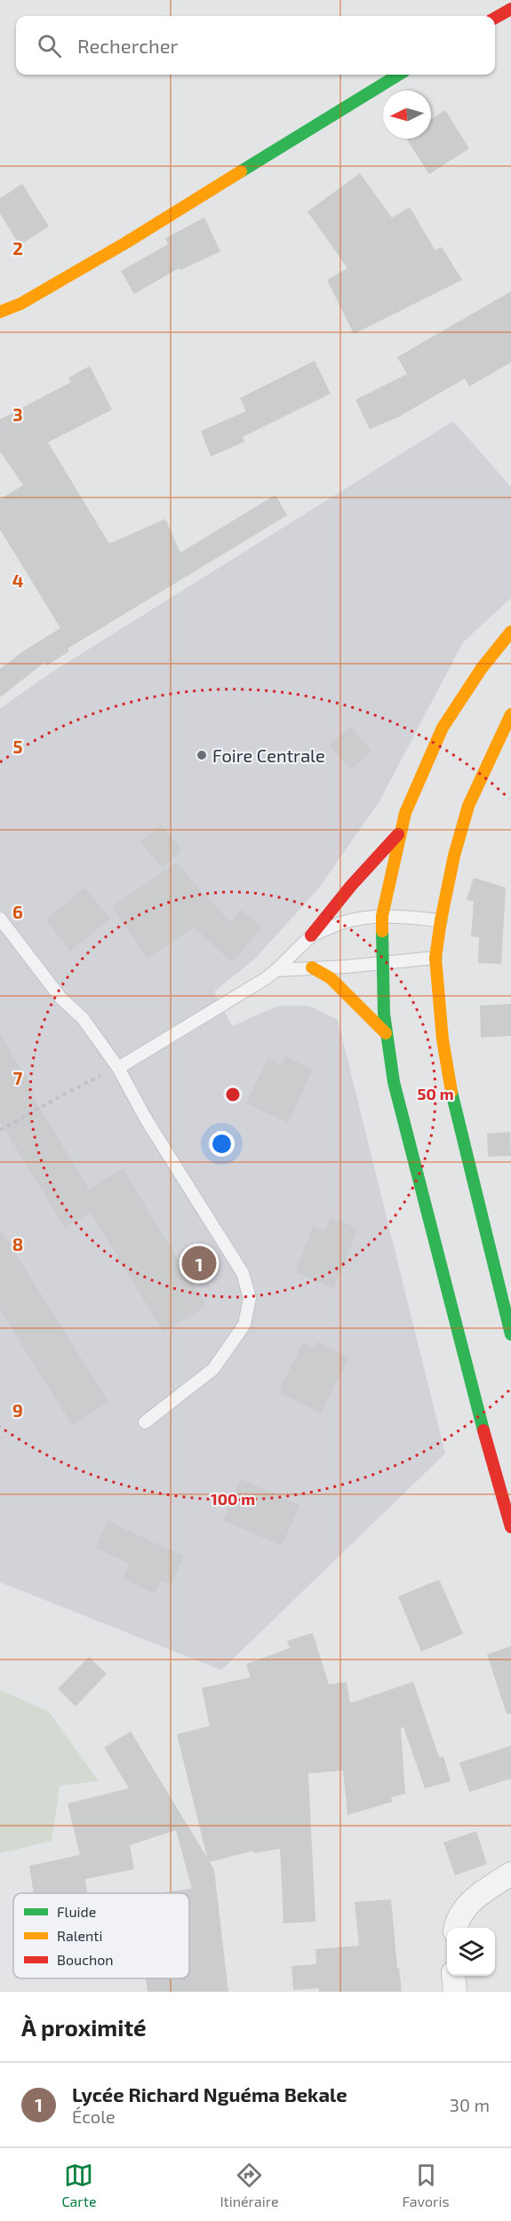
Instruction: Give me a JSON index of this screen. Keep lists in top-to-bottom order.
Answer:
{
  "places": ["Foire Centrale"],
  "legend": ["Fluide", "Ralenti", "Bouchon"],
  "north": "left",
  "page": {
    "search": "Rechercher",
    "pins": "1",
    "heading": "À proximité",
    "list": [
      {
        "mark": "1",
        "name": "Lycée Richard Nguéma Bekale",
        "note": "École",
        "value": "30 m"
      }
    ],
    "nav": ["Carte", "Itinéraire", "Favoris"]
  },
  "grid": {
    "rows": [
      "2",
      "3",
      "4",
      "5",
      "6",
      "7",
      "8",
      "9"
    ]
  },
  "rings": ["50 m", "100 m"]
}
